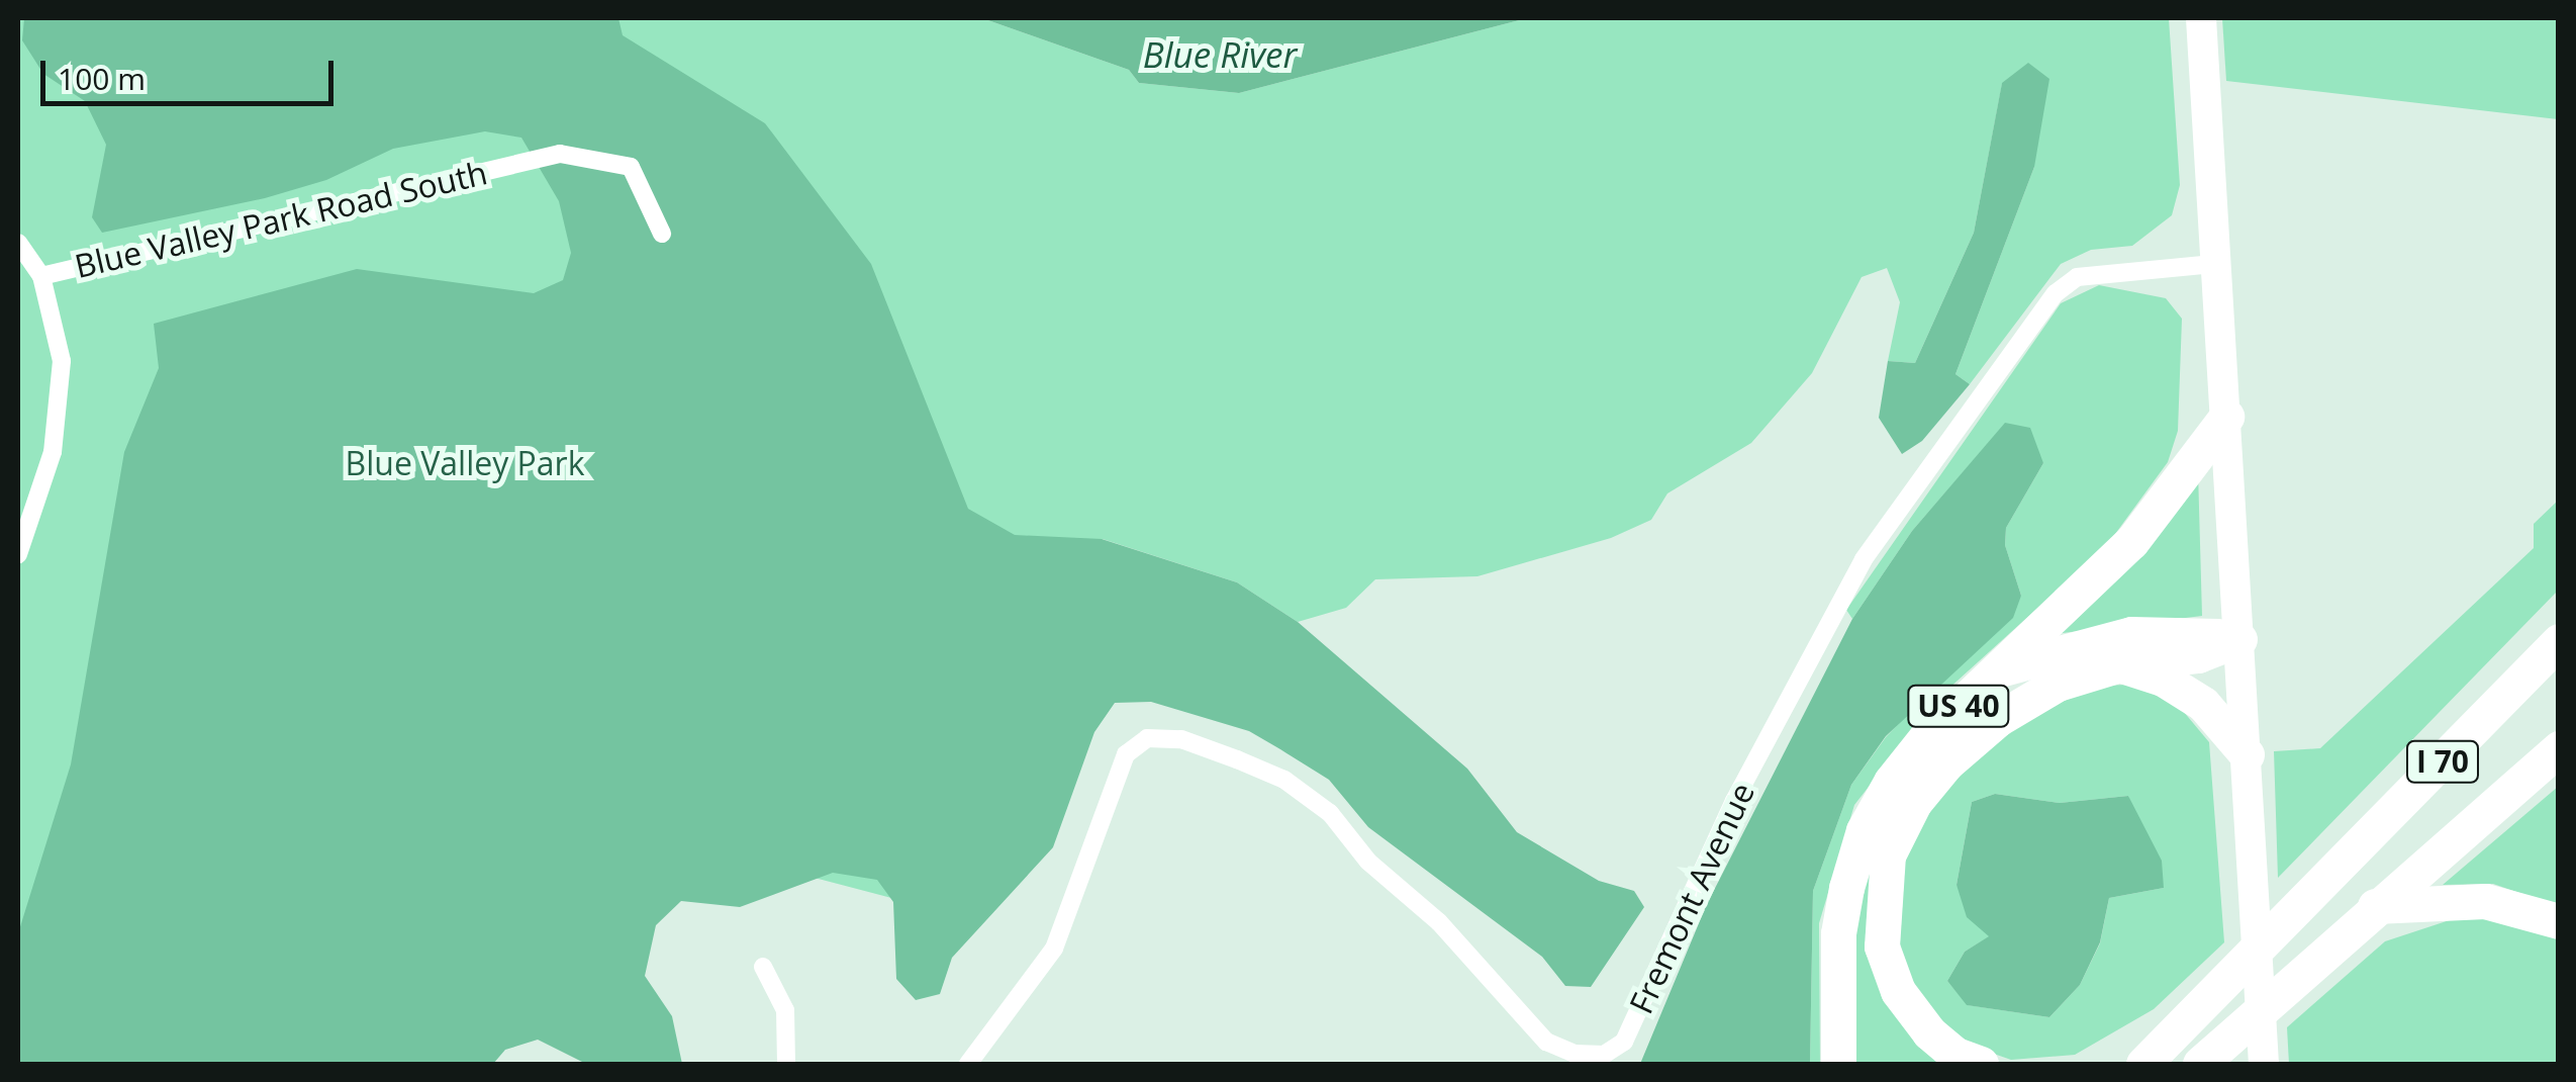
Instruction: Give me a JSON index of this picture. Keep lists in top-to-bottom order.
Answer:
{
  "streets": {
    "highway": ["US 40", "I 70"],
    "street": ["Blue Valley Park Road South", "Fremont Avenue"]
  },
  "water": ["Blue River"],
  "parks": ["Blue Valley Park"],
  "scale_bar": "100 m"
}
